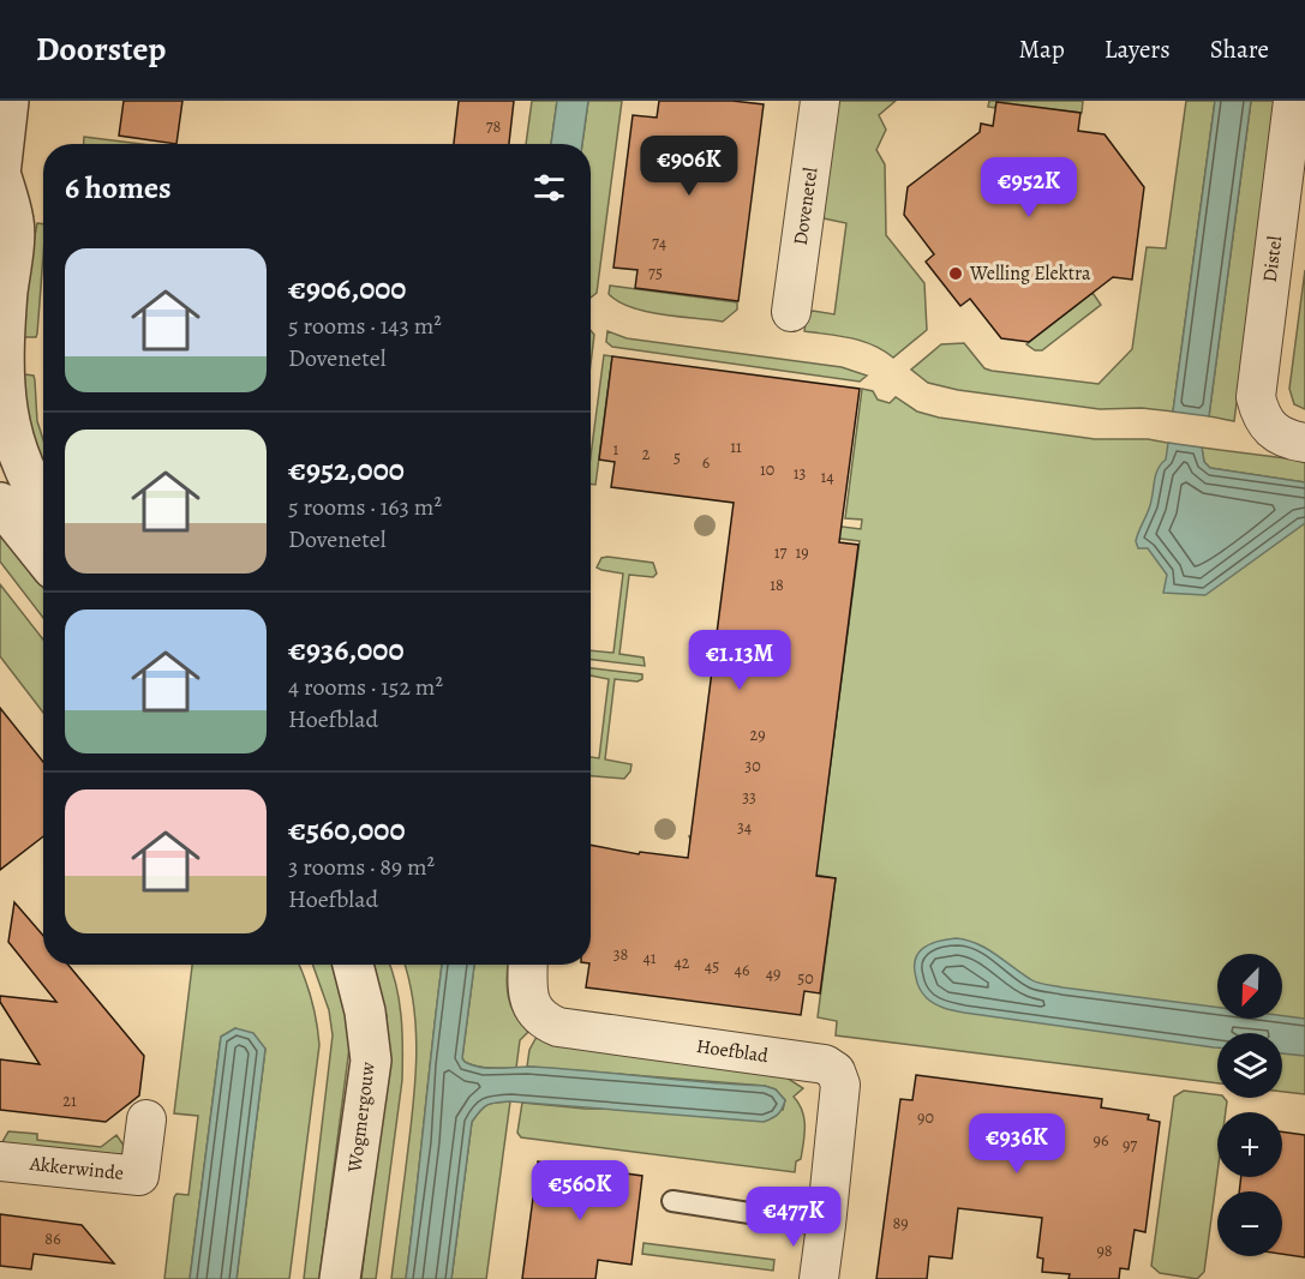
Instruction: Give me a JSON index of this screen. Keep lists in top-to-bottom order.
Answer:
{
  "streets": {
    "street": [
      "Dovenetel",
      "Distel",
      "Hoefblad",
      "Wogmergouw",
      "Akkerwinde"
    ]
  },
  "places": ["Welling Elektra"],
  "house_numbers": [
    "78",
    "74",
    "75",
    "11",
    "1",
    "2",
    "5",
    "6",
    "10",
    "13",
    "14",
    "17",
    "19",
    "18",
    "29",
    "30",
    "33",
    "34",
    "38",
    "41",
    "42",
    "45",
    "46",
    "49",
    "50",
    "21",
    "90",
    "96",
    "97",
    "89",
    "86",
    "98"
  ],
  "north": "bottom left",
  "page": {
    "header": "Doorstep",
    "nav": ["Map", "Layers", "Share"],
    "price": [
      "€906K",
      "€952K",
      "€1.13M",
      "€936K",
      "€560K",
      "€477K"
    ],
    "heading": "6 homes",
    "list": [
      {
        "name": "€906,000",
        "note": "5 rooms · 143 m² · Dovenetel"
      },
      {
        "name": "€952,000",
        "note": "5 rooms · 163 m² · Dovenetel"
      },
      {
        "name": "€936,000",
        "note": "4 rooms · 152 m² · Hoefblad"
      },
      {
        "name": "€560,000",
        "note": "3 rooms · 89 m² · Hoefblad"
      }
    ],
    "map_buttons": ["+", "−"]
  }
}
